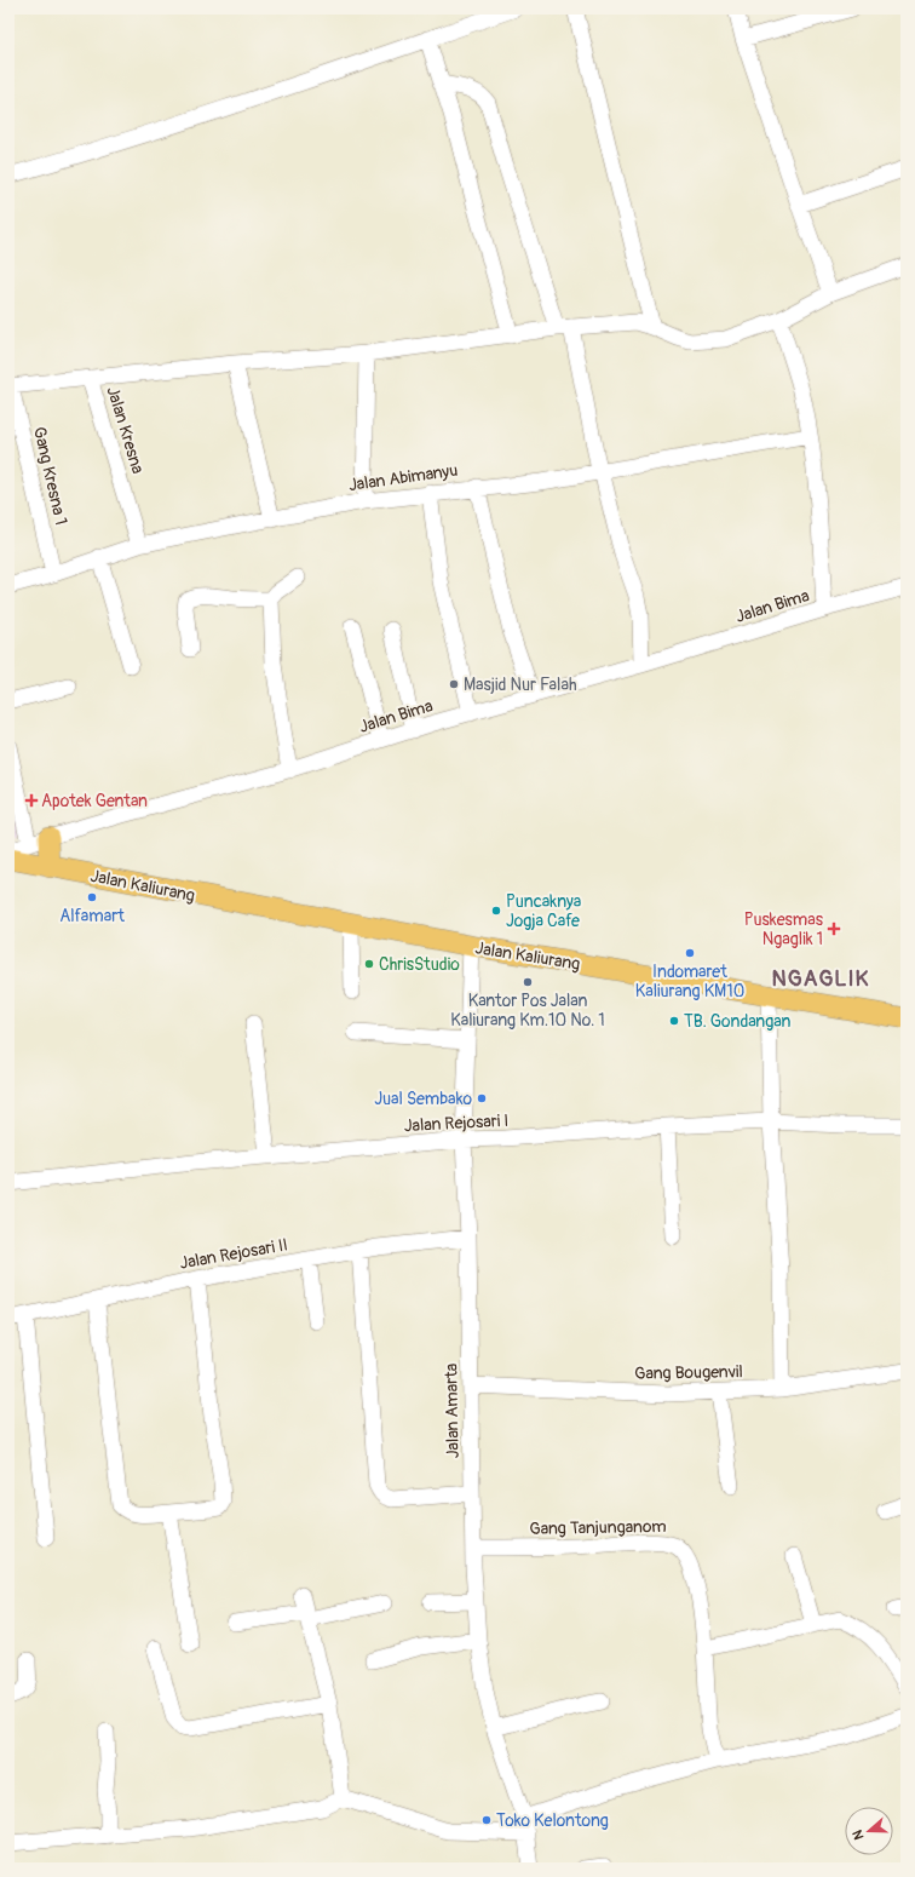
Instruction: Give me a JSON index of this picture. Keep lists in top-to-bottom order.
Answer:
{
  "streets": {
    "main road": ["Jalan Kaliurang"],
    "street": [
      "Jalan Kresna",
      "Gang Kresna 1",
      "Jalan Abimanyu",
      "Jalan Bima",
      "Jalan Rejosari I",
      "Jalan Rejosari II",
      "Gang Bougenvil",
      "Jalan Amarta",
      "Gang Tanjunganom"
    ]
  },
  "crossings": [
    ["Jalan Kresna", "Gang Kresna 1"],
    ["Jalan Kresna", "Jalan Abimanyu"],
    ["Gang Kresna 1", "Jalan Abimanyu"],
    ["Jalan Kaliurang", "Jalan Amarta"],
    ["Jalan Rejosari I", "Jalan Amarta"],
    ["Jalan Rejosari II", "Jalan Amarta"],
    ["Gang Bougenvil", "Jalan Amarta"],
    ["Jalan Amarta", "Gang Tanjunganom"]
  ],
  "districts": ["NGAGLIK"],
  "places": {
    "other": [
      "Masjid Nur Falah",
      "Alfamart",
      "Puncaknya Jogja Cafe",
      "Indomaret Kaliurang KM10",
      "ChrisStudio",
      "Kantor Pos Jalan Kaliurang Km.10 No. 1",
      "TB. Gondangan",
      "Jual Sembako",
      "Toko Kelontong"
    ],
    "health": ["Apotek Gentan", "Puskesmas Ngaglik 1"]
  },
  "north": "left"
}
